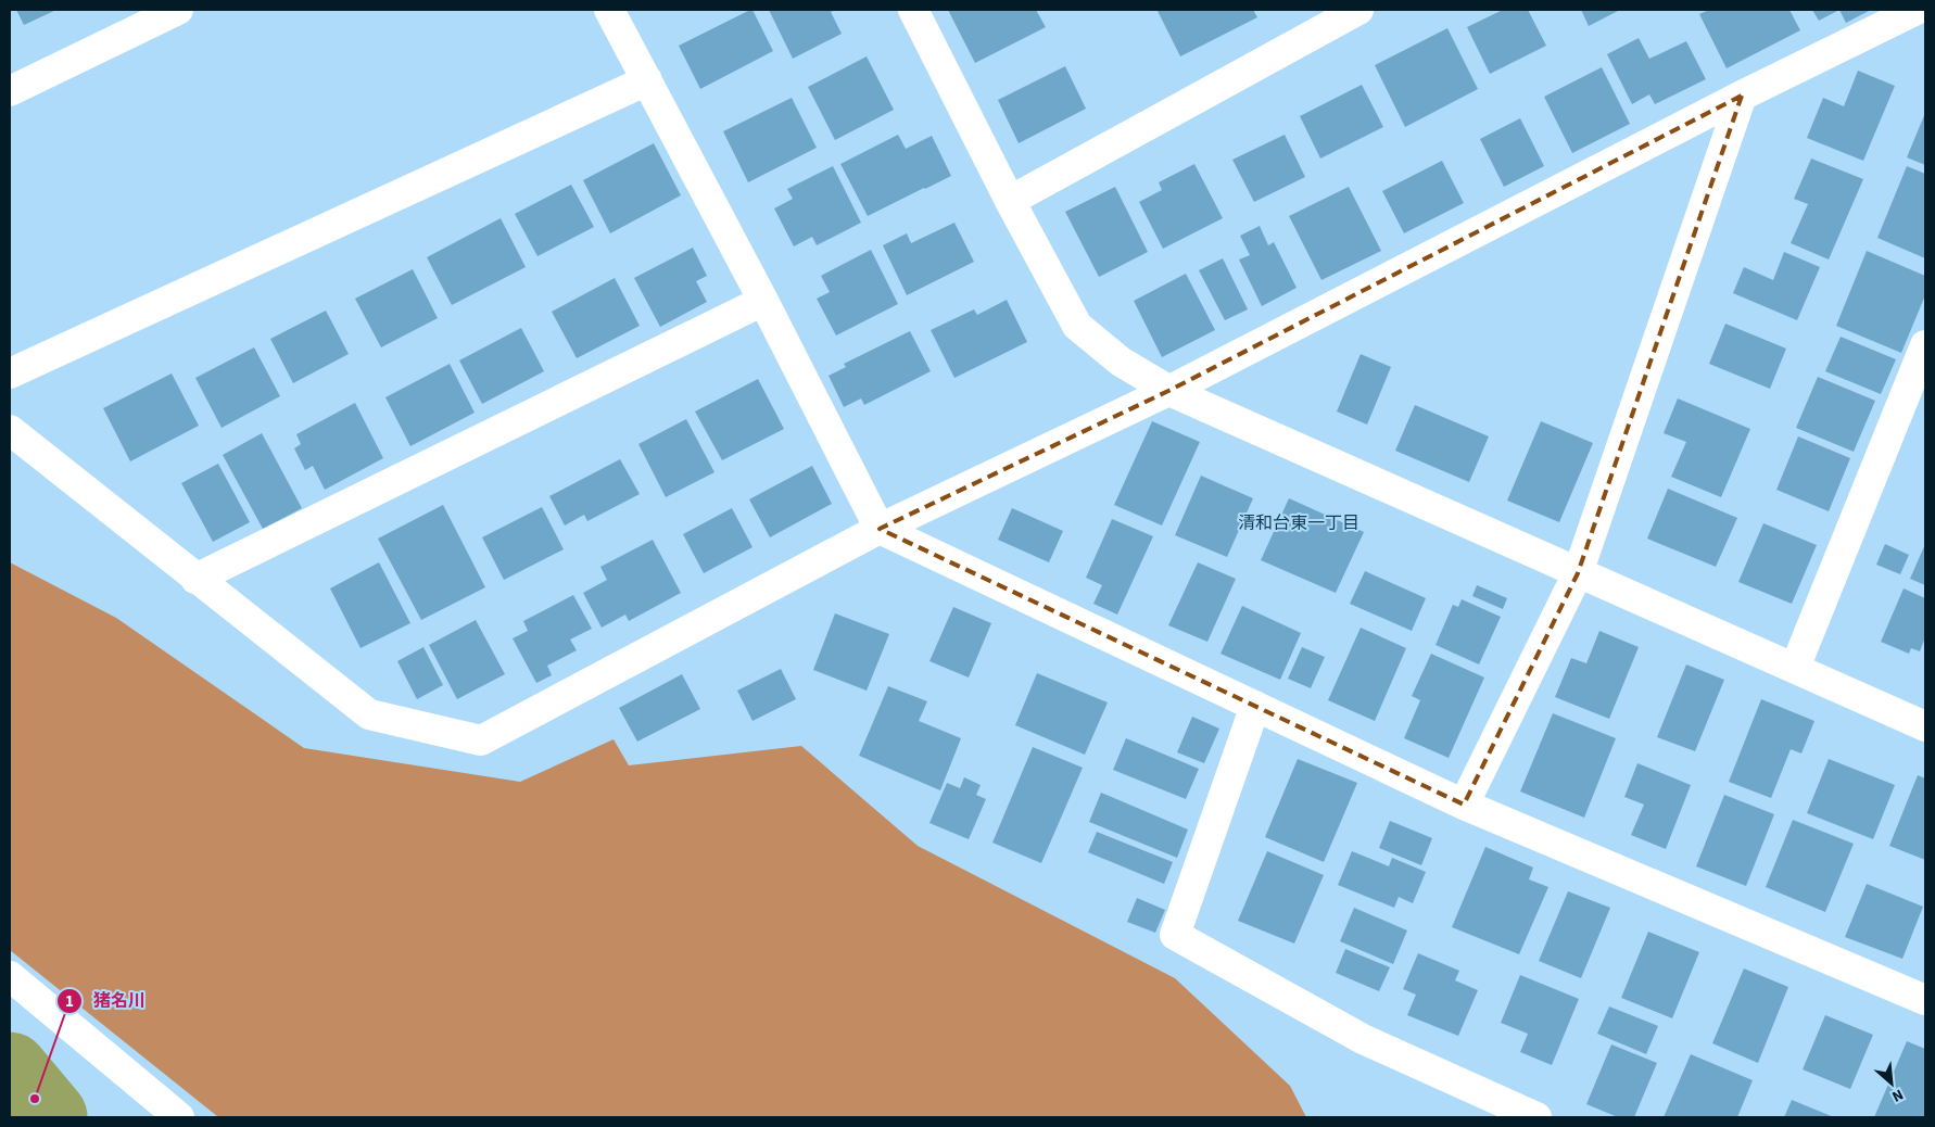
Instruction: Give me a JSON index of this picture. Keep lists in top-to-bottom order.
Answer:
{
  "districts": ["清和台東一丁目"],
  "places": ["猪名川"],
  "north": "bottom right"
}
